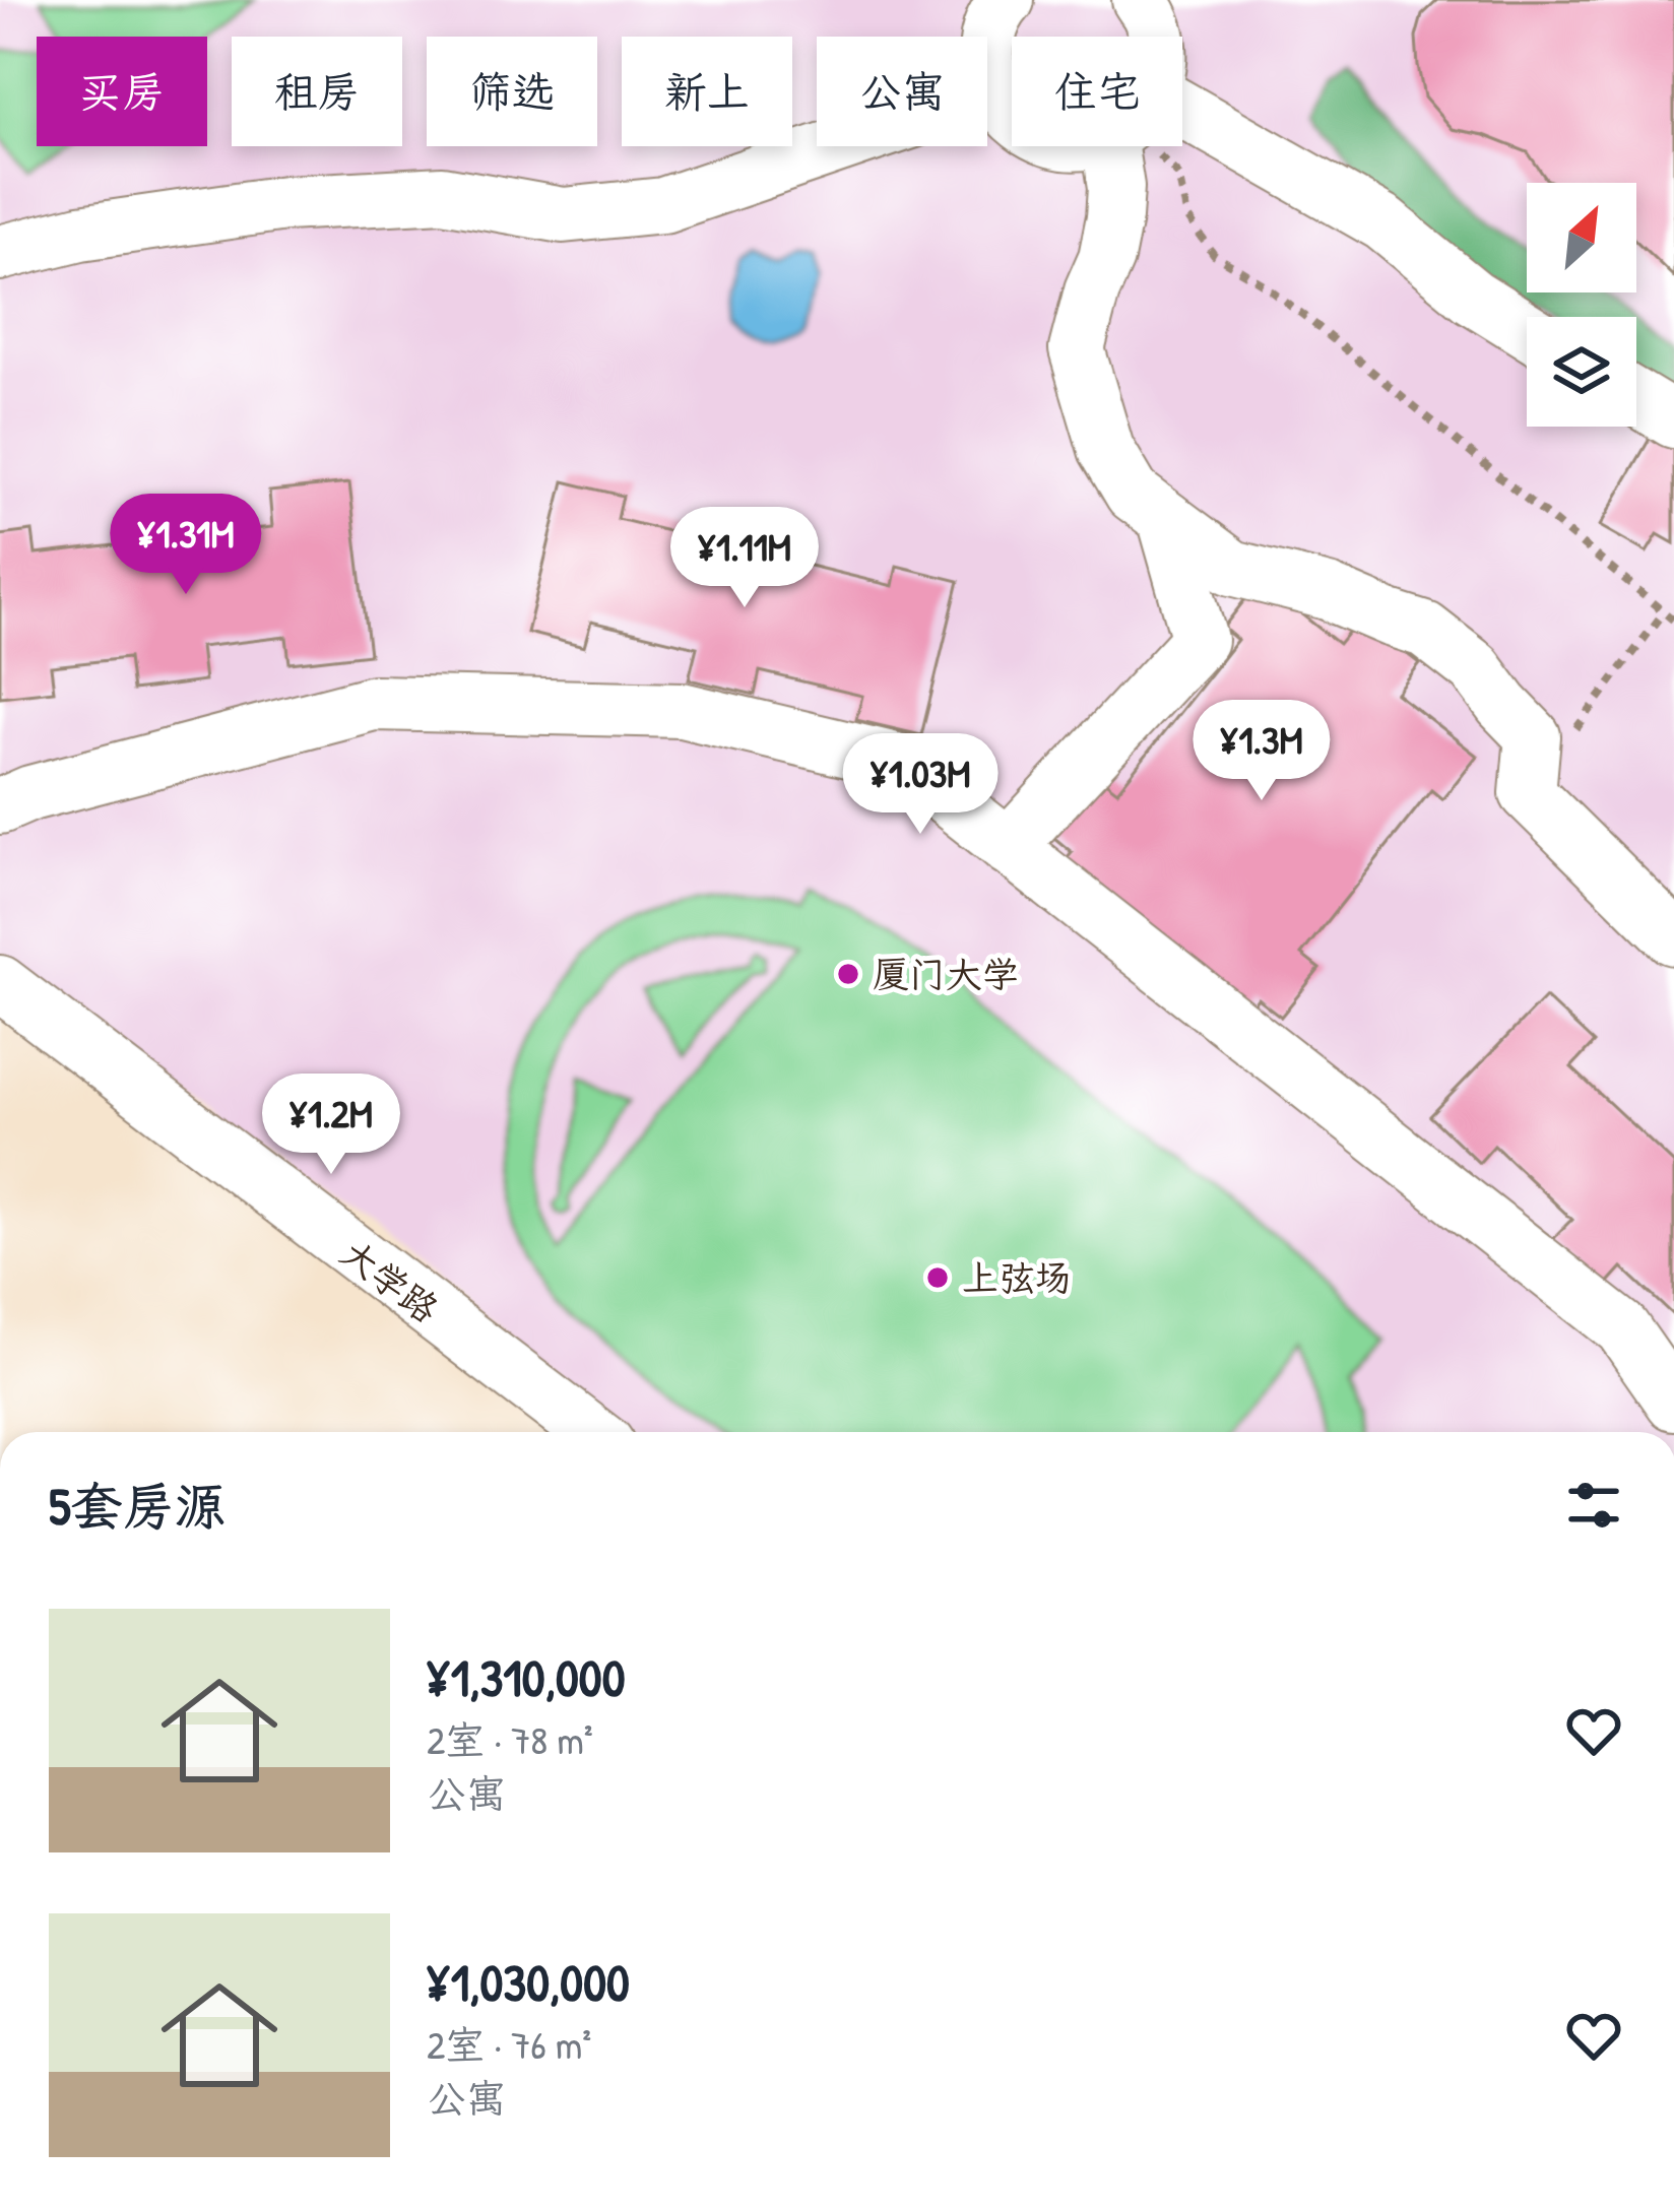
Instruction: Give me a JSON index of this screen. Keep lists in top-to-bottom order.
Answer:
{
  "streets": {
    "street": ["大学路"]
  },
  "places": ["厦门大学", "上弦场"],
  "north": "top right",
  "page": {
    "chip": [
      "买房",
      "租房",
      "筛选",
      "新上",
      "公寓",
      "住宅"
    ],
    "price": [
      "¥1.31M",
      "¥1.11M",
      "¥1.3M",
      "¥1.03M",
      "¥1.2M"
    ],
    "heading": "5套房源",
    "list": [
      {
        "name": "¥1,310,000",
        "note": "2室 · 78 m² · 公寓"
      },
      {
        "name": "¥1,030,000",
        "note": "2室 · 76 m² · 公寓"
      }
    ]
  }
}
